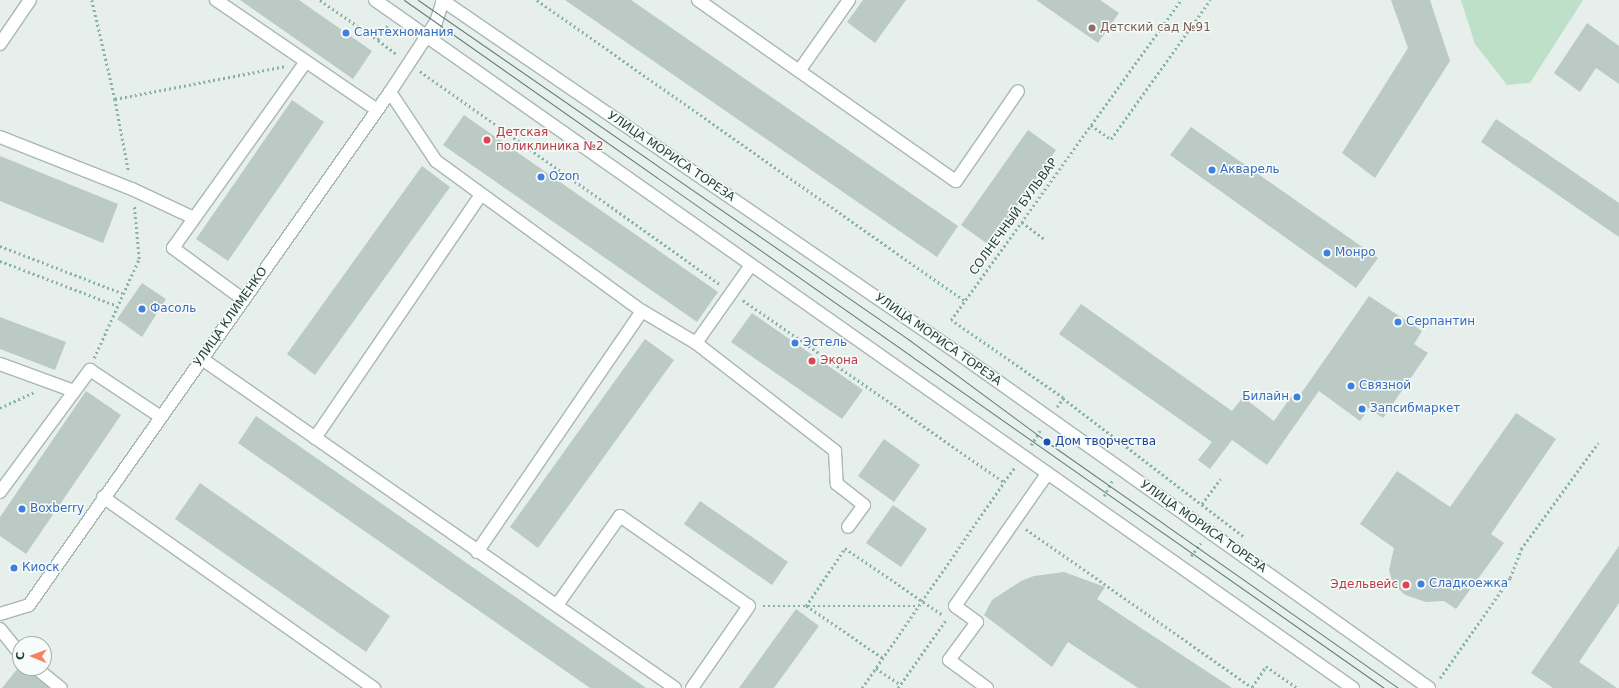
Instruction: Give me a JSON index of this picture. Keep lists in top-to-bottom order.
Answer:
{
  "streets": {
    "street": ["УЛИЦА МОРИСА ТОРЕЗА", "УЛИЦА КЛИМЕНКО"],
    "path": ["СОЛНЕЧНЫЙ БУЛЬВАР"]
  },
  "crossings": [
    ["УЛИЦА МОРИСА ТОРЕЗА", "УЛИЦА КЛИМЕНКО"]
  ],
  "places": [
    "Детский сад №91",
    "Сантехномания",
    "Детская поликлиника №2",
    "Акварель",
    "Ozon",
    "Монро",
    "Фасоль",
    "Серпантин",
    "Эстель",
    "Экона",
    "Связной",
    "Билайн",
    "Запсибмаркет",
    "Дом творчества",
    "Boxberry",
    "Киоск",
    "Сладкоежка",
    "Эдельвейс"
  ],
  "north": "left"
}
